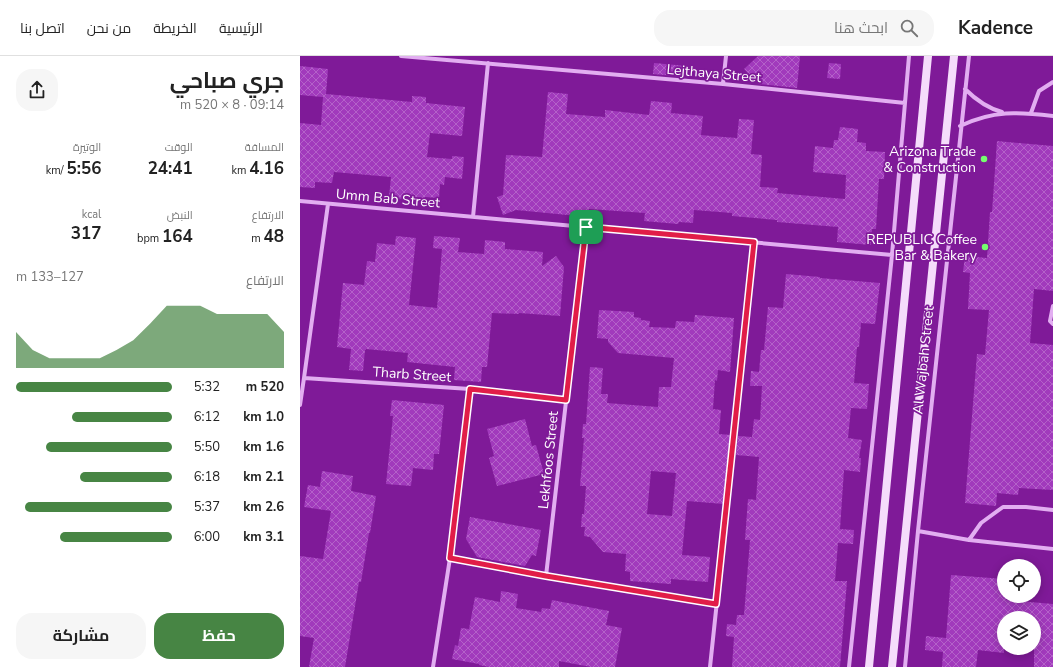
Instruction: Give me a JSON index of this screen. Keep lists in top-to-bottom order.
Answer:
{
  "streets": {
    "street": [
      "Lejthaya Street",
      "Umm Bab Street",
      "Al Wajbah Street",
      "Tharb Street",
      "Lekhfoos Street"
    ]
  },
  "crossings": [
    ["Umm Bab Street", "Lekhfoos Street"],
    ["Tharb Street", "Lekhfoos Street"]
  ],
  "places": ["Arizona Trade & Construction", "REPUBLIC Coffee Bar & Bakery"],
  "page": {
    "header": "Kadence",
    "search": "ابحث هنا",
    "nav": [
      "الرئيسية",
      "الخريطة",
      "من نحن",
      "اتصل بنا"
    ],
    "heading": ["جري صباحي", "09:14 · 8 × 520 m"],
    "stats": [
      ["المسافة", "4.16 km"],
      ["الوقت", "24:41"],
      ["الوتيرة", "5:56 /km"],
      ["الارتفاع", "48 m"],
      ["النبض", "164 bpm"],
      ["kcal", "317"]
    ],
    "chart": ["الارتفاع", "127–133 m"],
    "list": [
      {
        "name": "520 m",
        "note": "5:32"
      },
      {
        "name": "1.0 km",
        "note": "6:12"
      },
      {
        "name": "1.6 km",
        "note": "5:50"
      },
      {
        "name": "2.1 km",
        "note": "6:18"
      },
      {
        "name": "2.6 km",
        "note": "5:37"
      },
      {
        "name": "3.1 km",
        "note": "6:00"
      }
    ],
    "buttons": ["حفظ", "مشاركة"]
  }
}
